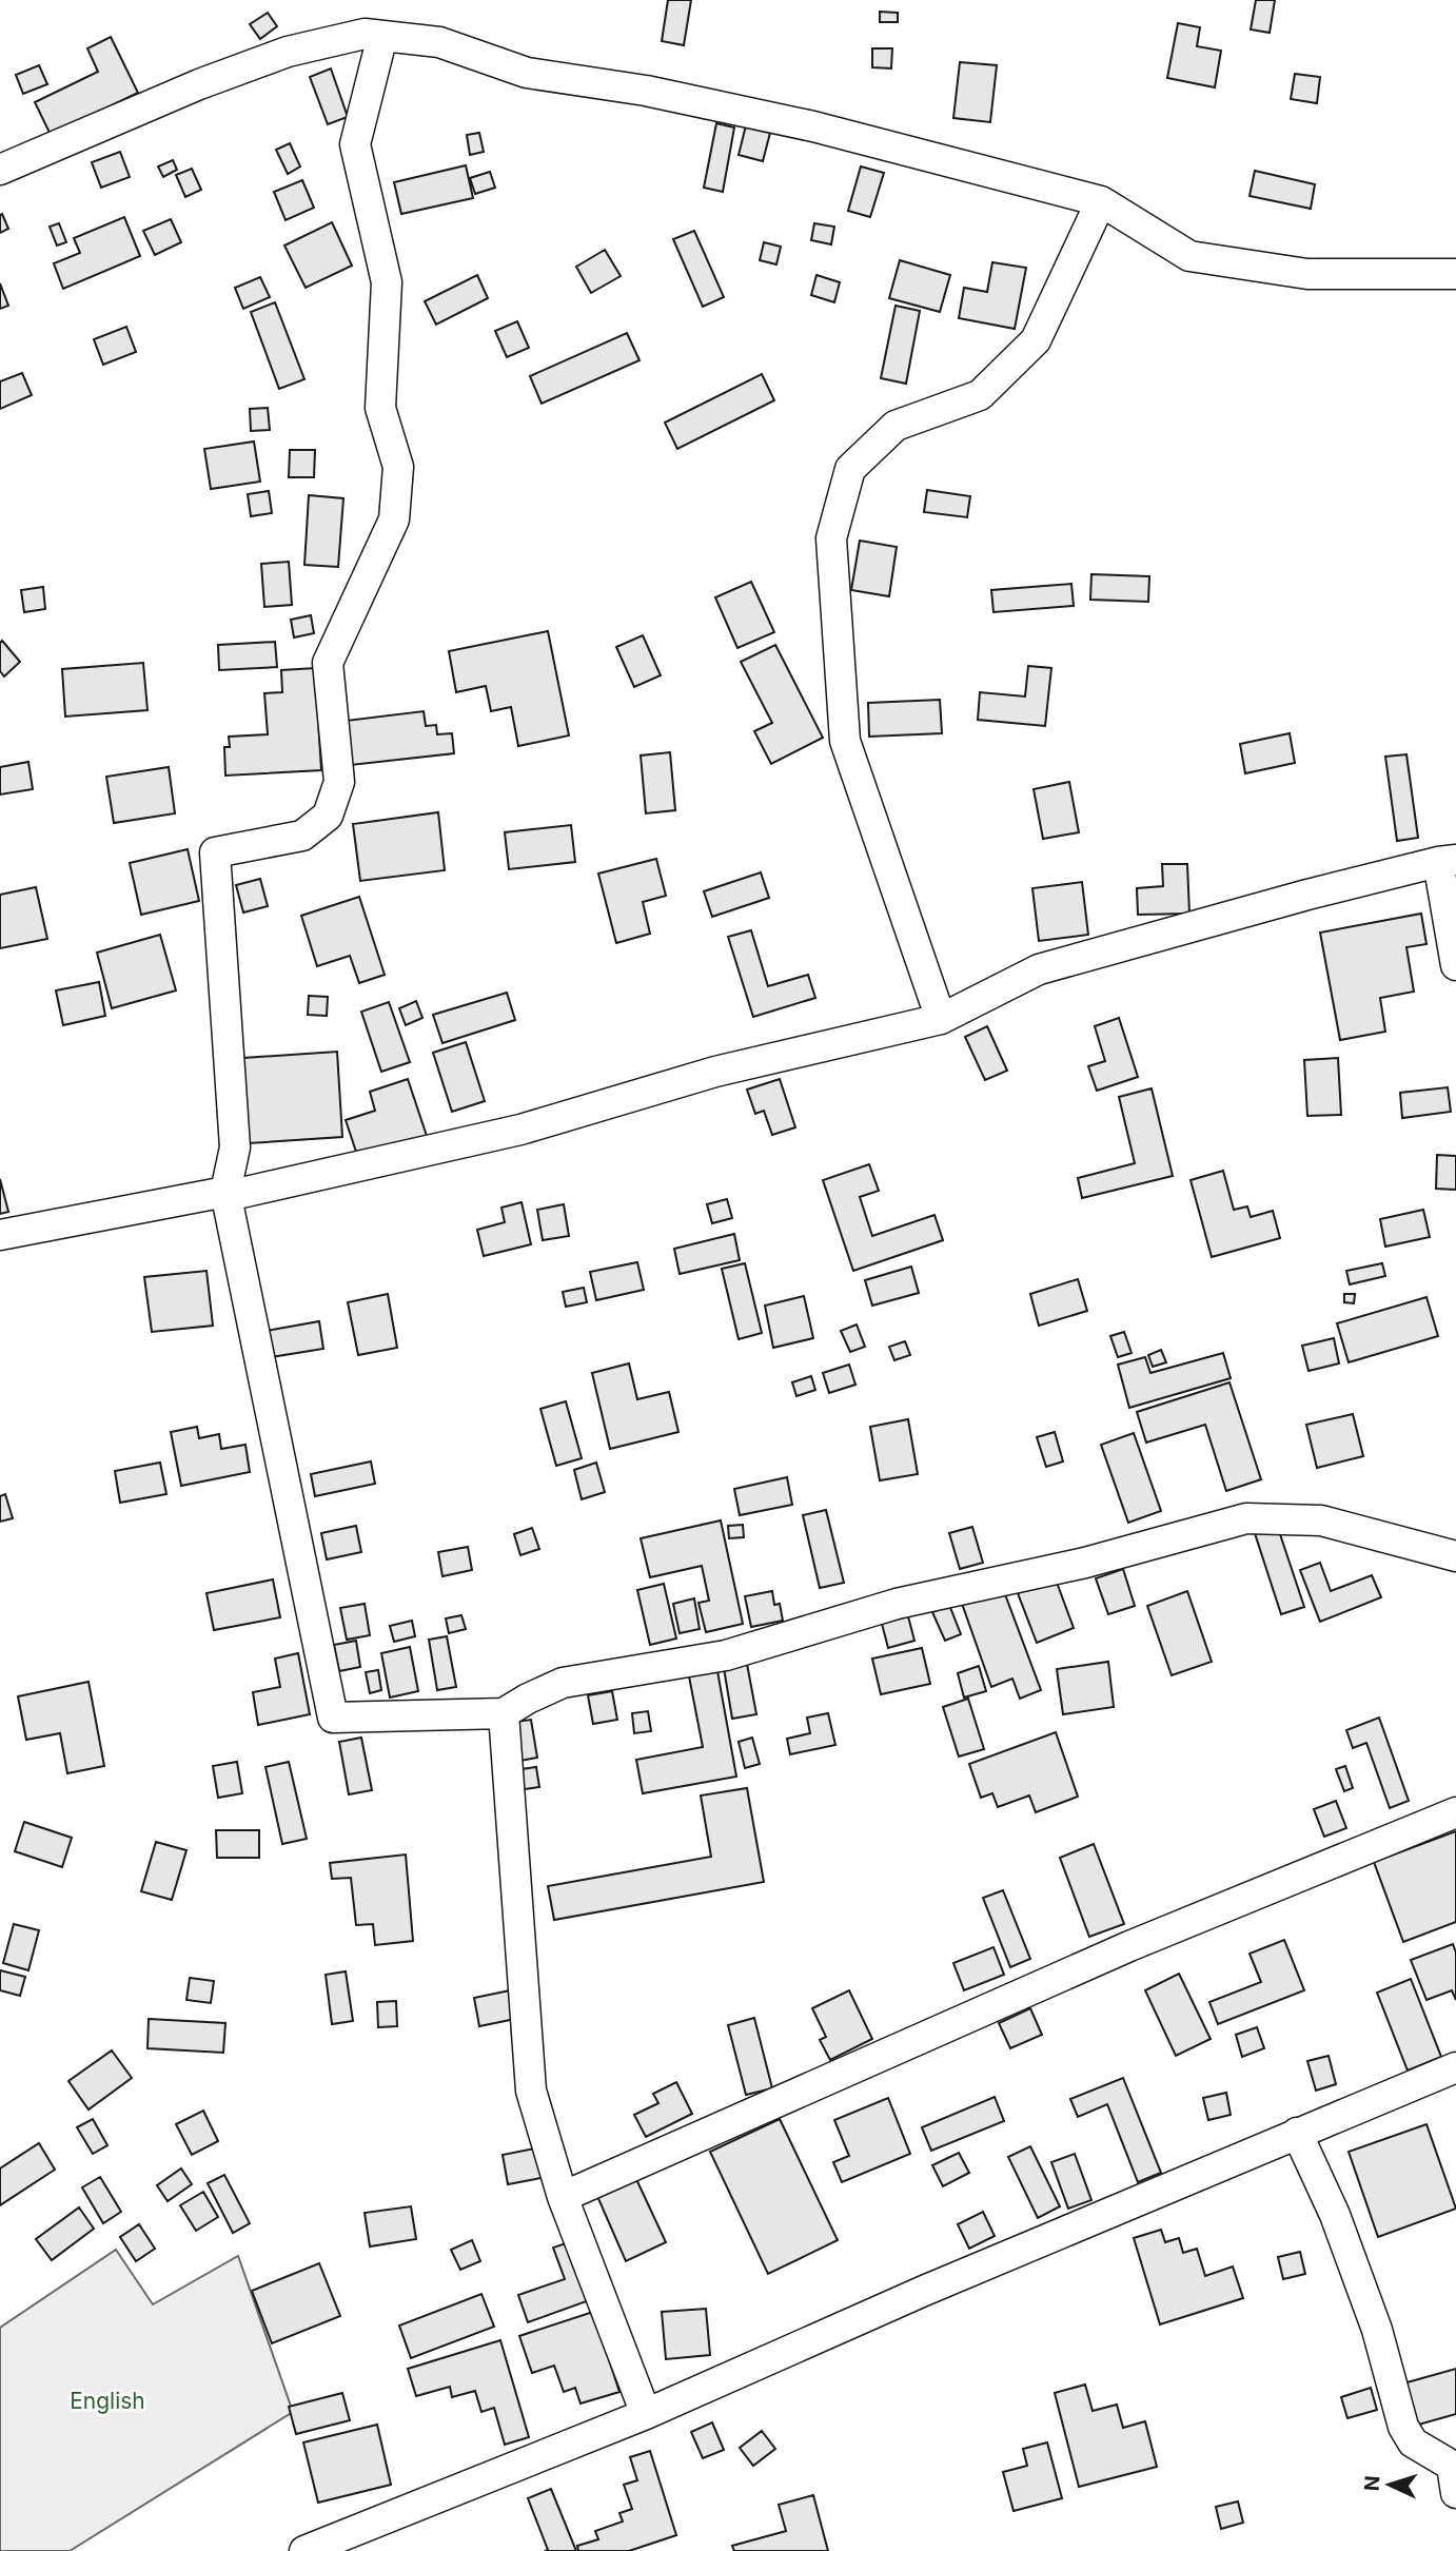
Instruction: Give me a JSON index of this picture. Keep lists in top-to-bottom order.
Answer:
{
  "parks": ["English"],
  "north": "left"
}
